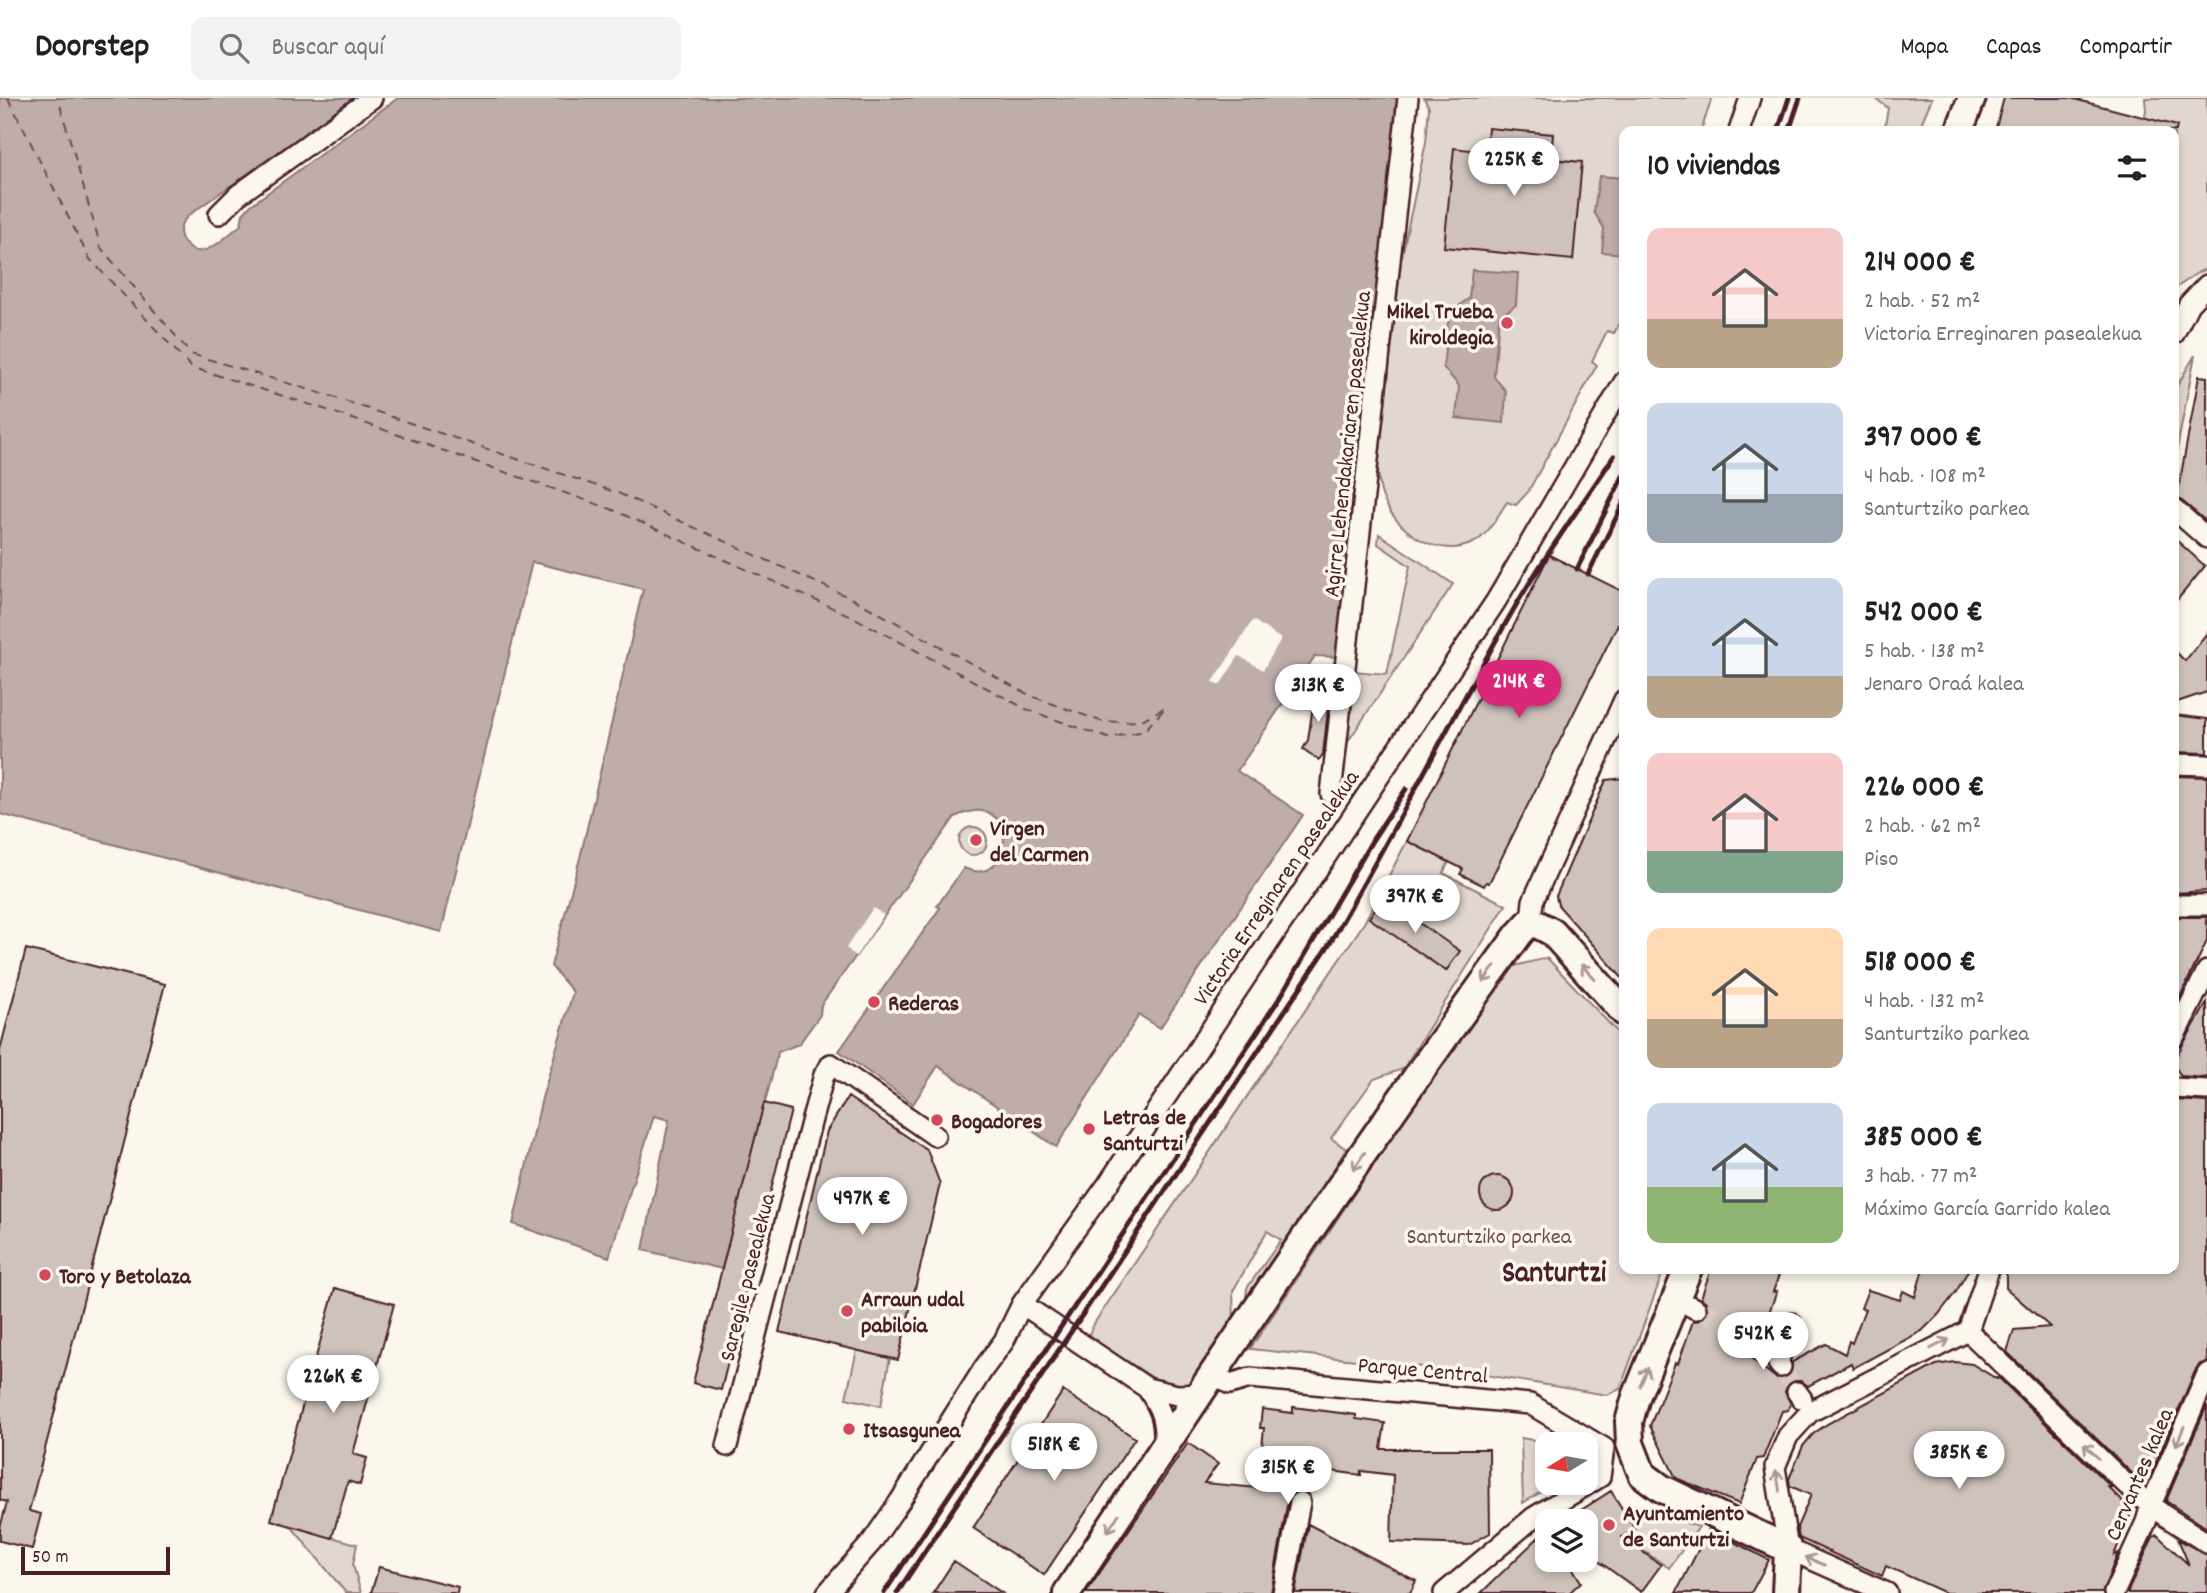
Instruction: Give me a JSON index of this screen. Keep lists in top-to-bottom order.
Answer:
{
  "streets": {
    "street": [
      "Agirre Lehendakariaren pasealekua",
      "Victoria Erreginaren pasealekua",
      "Saregile pasealekua",
      "Parque Central",
      "Cervantes kalea"
    ]
  },
  "one_way": ["Cervantes kalea"],
  "districts": ["Santurtzi"],
  "parks": ["Santurtziko parkea"],
  "places": [
    "Mikel Trueba kiroldegia",
    "Virgen del Carmen",
    "Rederas",
    "Bogadores",
    "Letras de Santurtzi",
    "Toro y Betolaza",
    "Arraun udal pabiloia",
    "Itsasgunea",
    "Ayuntamiento de Santurtzi"
  ],
  "scale_bar": "50 m",
  "north": "left",
  "page": {
    "header": "Doorstep",
    "search": "Buscar aquí",
    "nav": ["Mapa", "Capas", "Compartir"],
    "heading": "10 viviendas",
    "price": [
      "225K €",
      "214K €",
      "313K €",
      "397K €",
      "497K €",
      "542K €",
      "226K €",
      "518K €",
      "385K €",
      "315K €"
    ],
    "list": [
      {
        "name": "214 000 €",
        "note": "2 hab. · 52 m² · Victoria Erreginaren pasealekua"
      },
      {
        "name": "397 000 €",
        "note": "4 hab. · 108 m² · Santurtziko parkea"
      },
      {
        "name": "542 000 €",
        "note": "5 hab. · 138 m² · Jenaro Oraá kalea"
      },
      {
        "name": "226 000 €",
        "note": "2 hab. · 62 m² · Piso"
      },
      {
        "name": "518 000 €",
        "note": "4 hab. · 132 m² · Santurtziko parkea"
      },
      {
        "name": "385 000 €",
        "note": "3 hab. · 77 m² · Máximo García Garrido kalea"
      }
    ],
    "scale": "50 m"
  }
}
